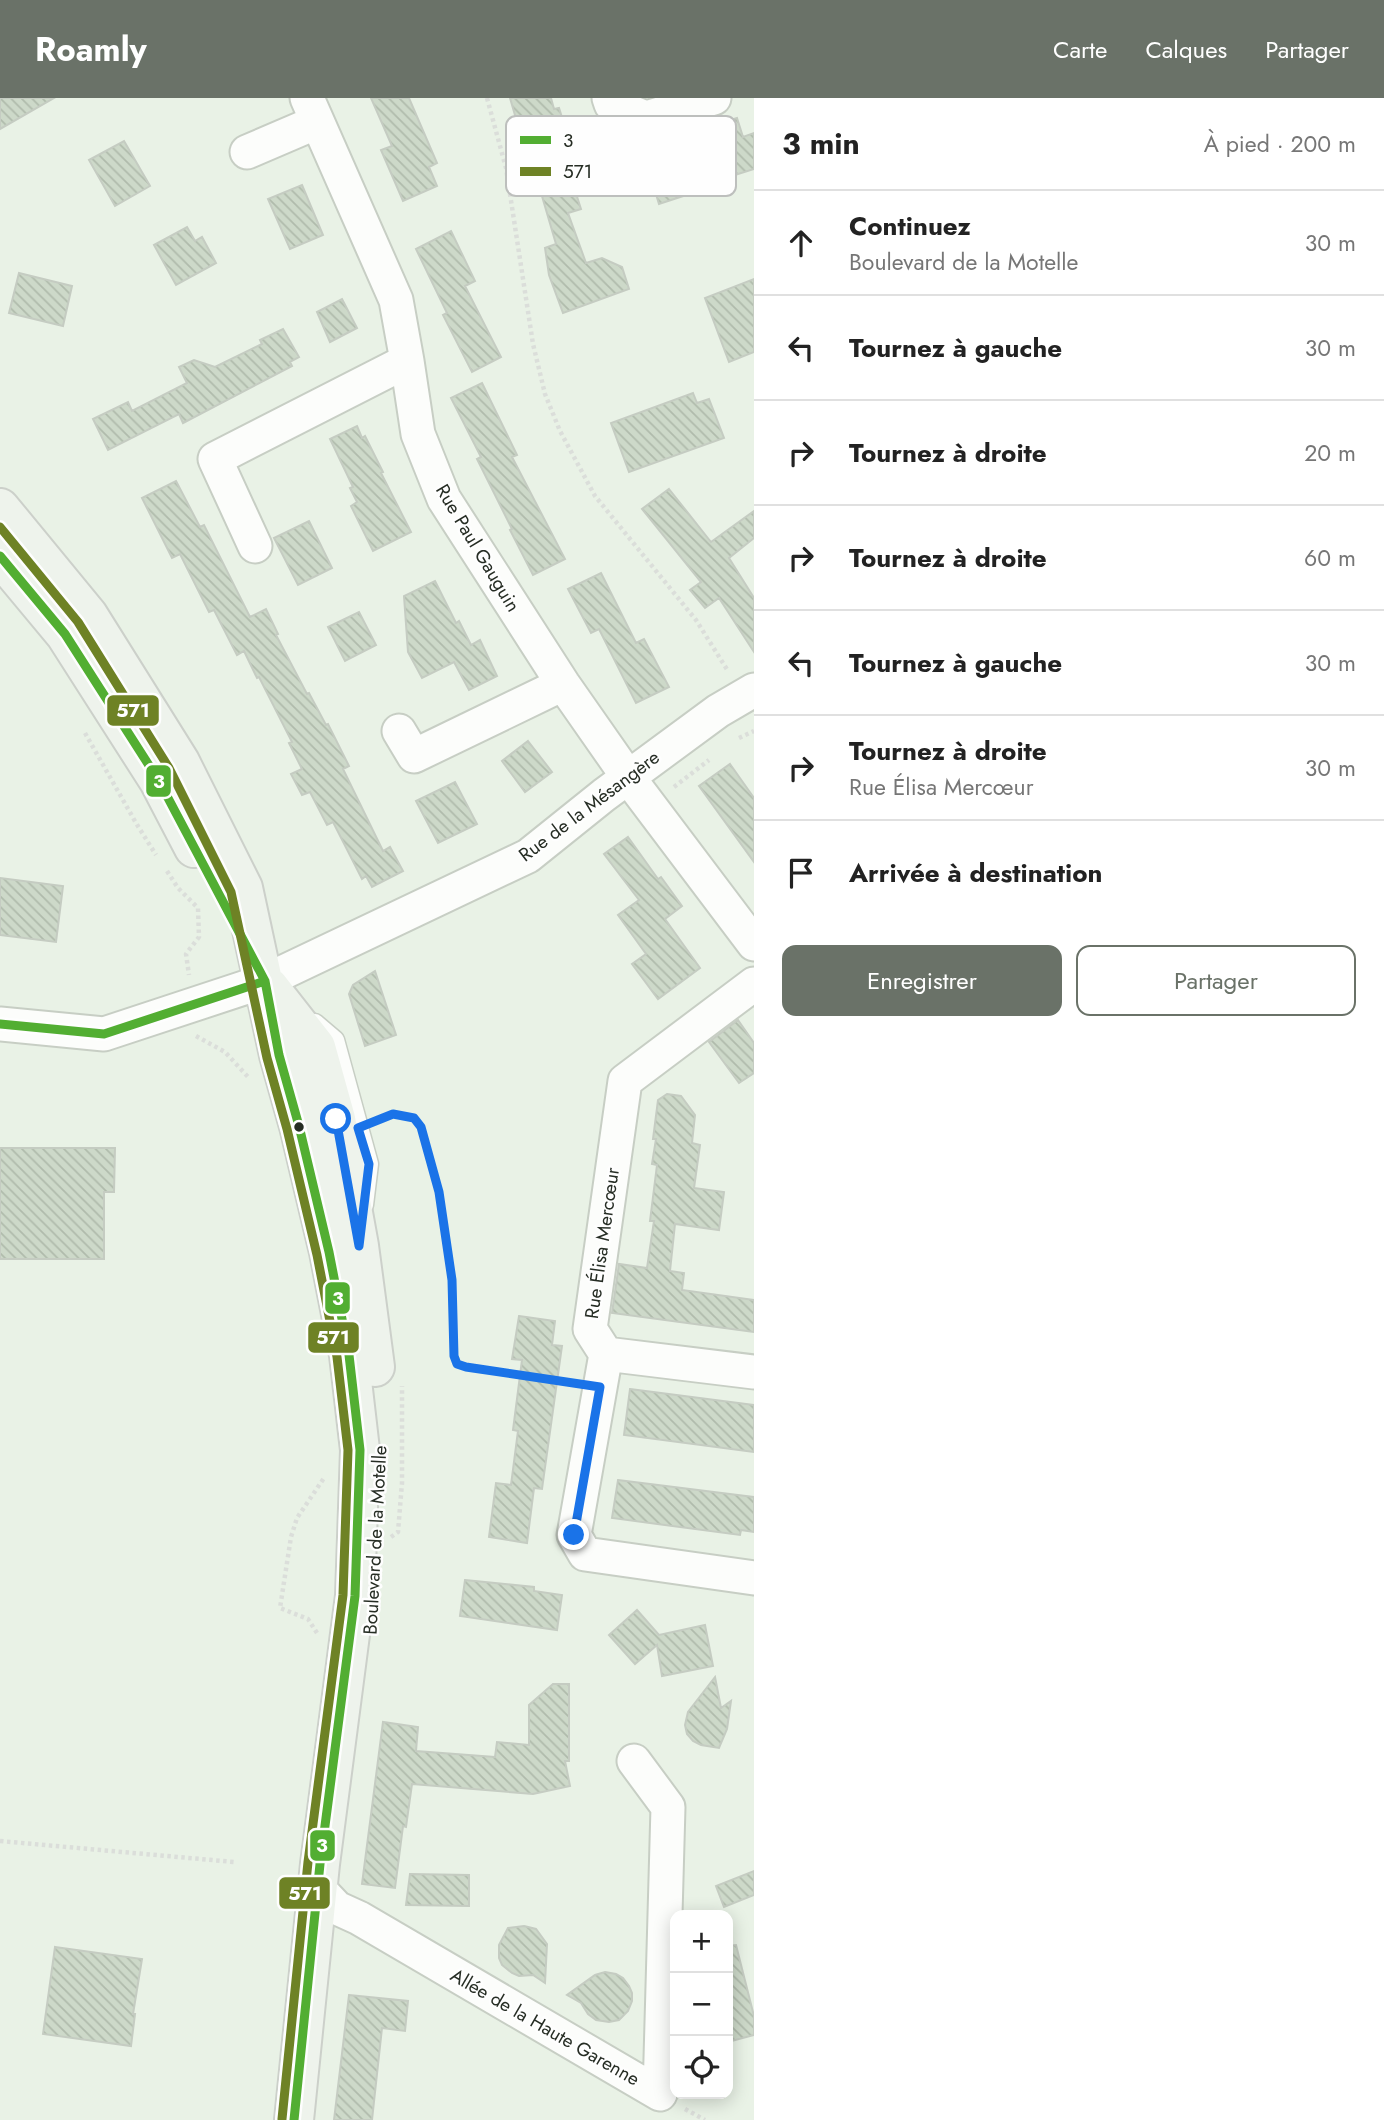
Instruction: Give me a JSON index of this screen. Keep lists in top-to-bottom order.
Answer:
{
  "streets": {
    "main road": ["Boulevard de la Motelle"],
    "street": [
      "Rue Paul Gauguin",
      "Rue de la Mésangère",
      "Rue Élisa Mercœur",
      "Allée de la Haute Garenne"
    ]
  },
  "crossings": [
    ["Rue Paul Gauguin", "Rue de la Mésangère"],
    ["Rue de la Mésangère", "Boulevard de la Motelle"],
    ["Boulevard de la Motelle", "Allée de la Haute Garenne"]
  ],
  "lines": ["transit line 571", "transit line 3"],
  "legend": ["3", "571"],
  "page": {
    "header": "Roamly",
    "nav": ["Carte", "Calques", "Partager"],
    "heading": ["3 min", "À pied · 200 m"],
    "list": [
      ["Continuez", "Boulevard de la Motelle", "30 m"],
      ["Tournez à gauche", "30 m"],
      ["Tournez à droite", "20 m"],
      ["Tournez à droite", "60 m"],
      ["Tournez à gauche", "30 m"],
      ["Tournez à droite", "Rue Élisa Mercœur", "30 m"],
      "Arrivée à destination"
    ],
    "buttons": ["Enregistrer", "Partager"],
    "map_buttons": ["+", "−"]
  }
}
